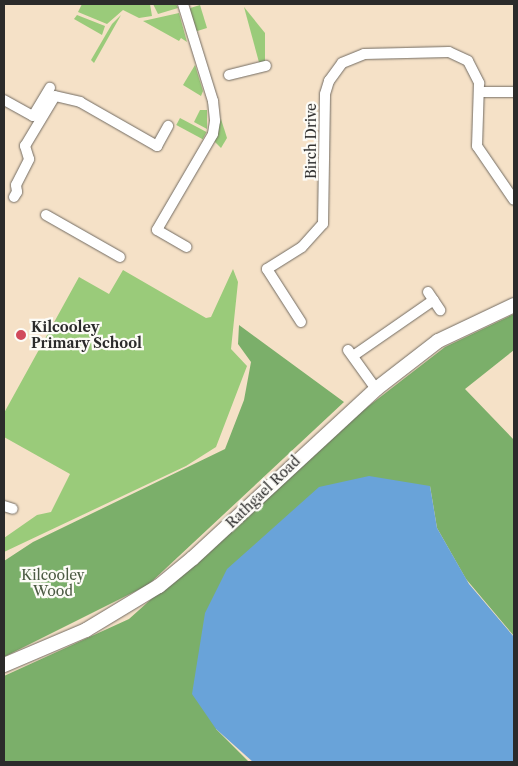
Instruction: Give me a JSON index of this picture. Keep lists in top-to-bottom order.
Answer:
{
  "streets": {
    "street": ["Birch Drive", "Rathgael Road"]
  },
  "parks": ["Kilcooley Wood"],
  "places": ["Kilcooley Primary School"]
}
